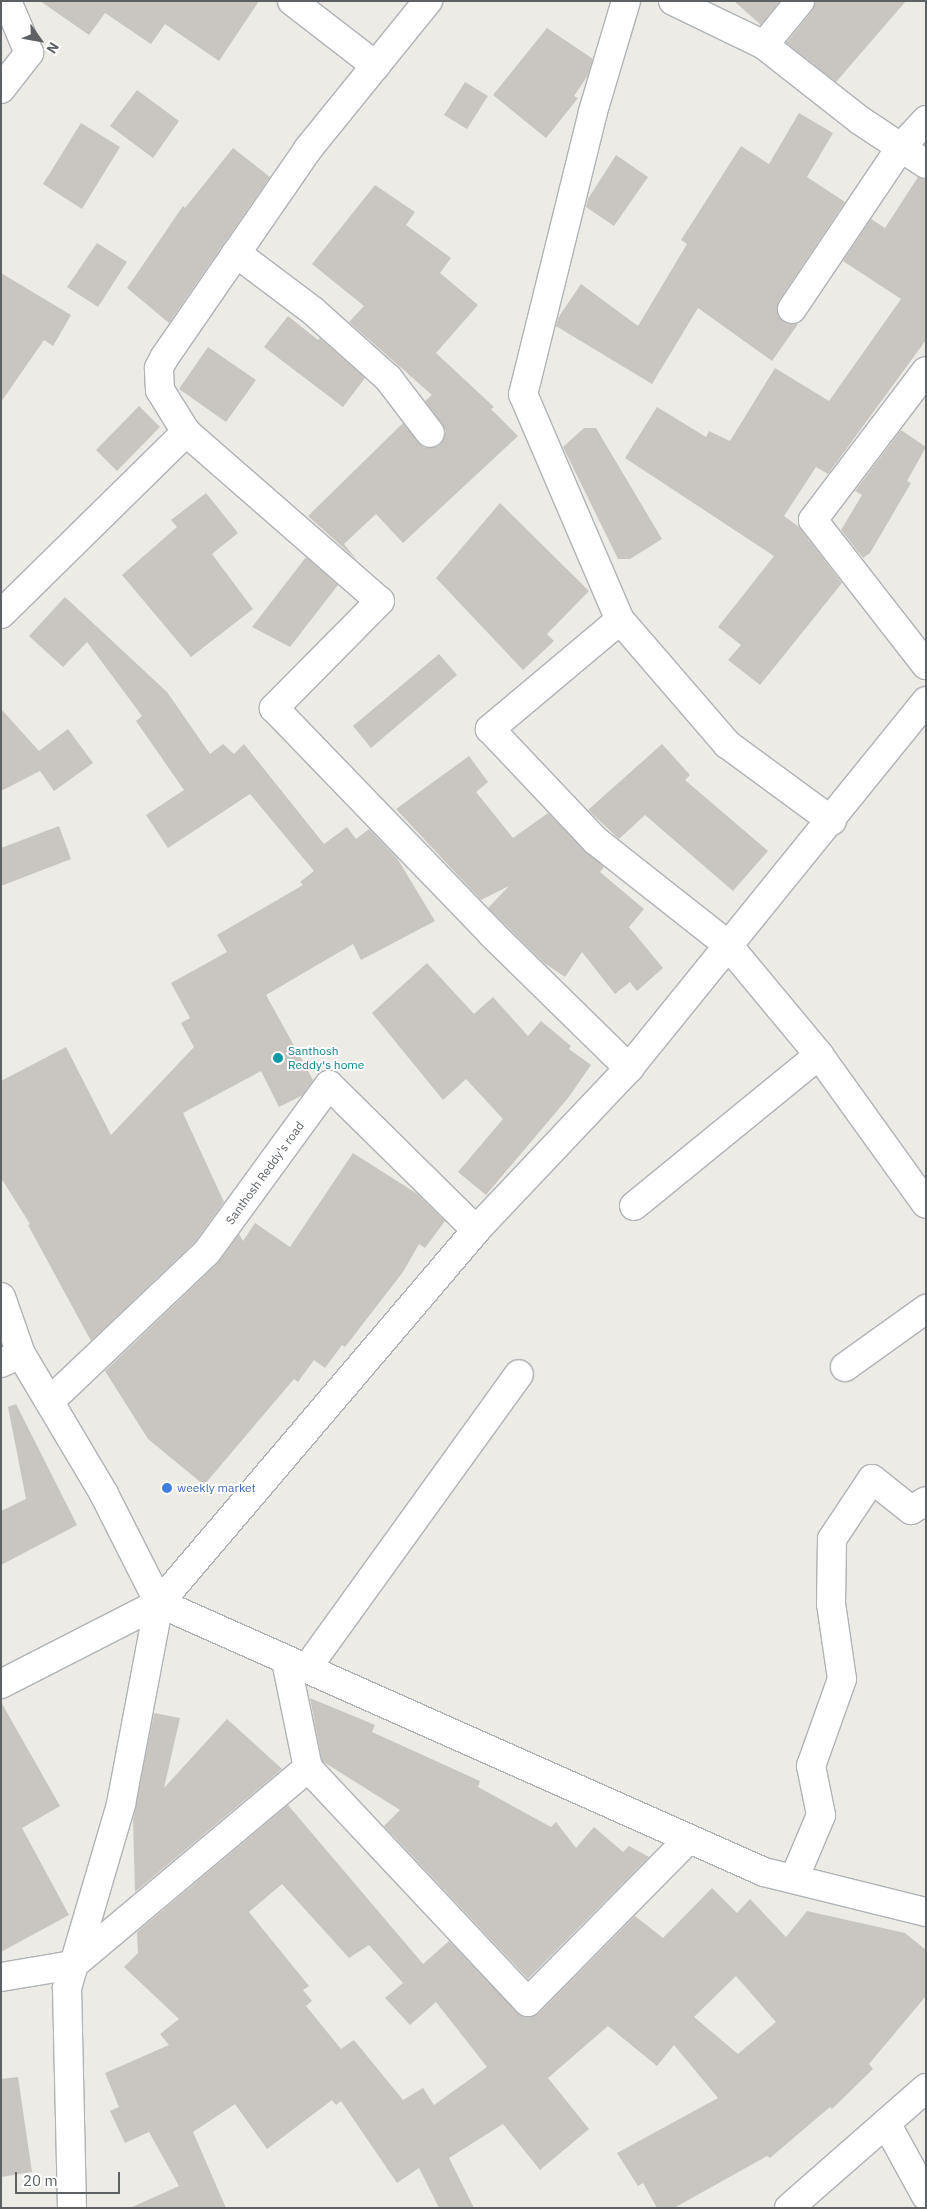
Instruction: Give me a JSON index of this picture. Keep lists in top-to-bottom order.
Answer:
{
  "streets": {
    "street": ["Santhosh Reddy's road"]
  },
  "places": ["Santhosh Reddy's home", "weekly market"],
  "scale_bar": "20 m",
  "north": "bottom right"
}
